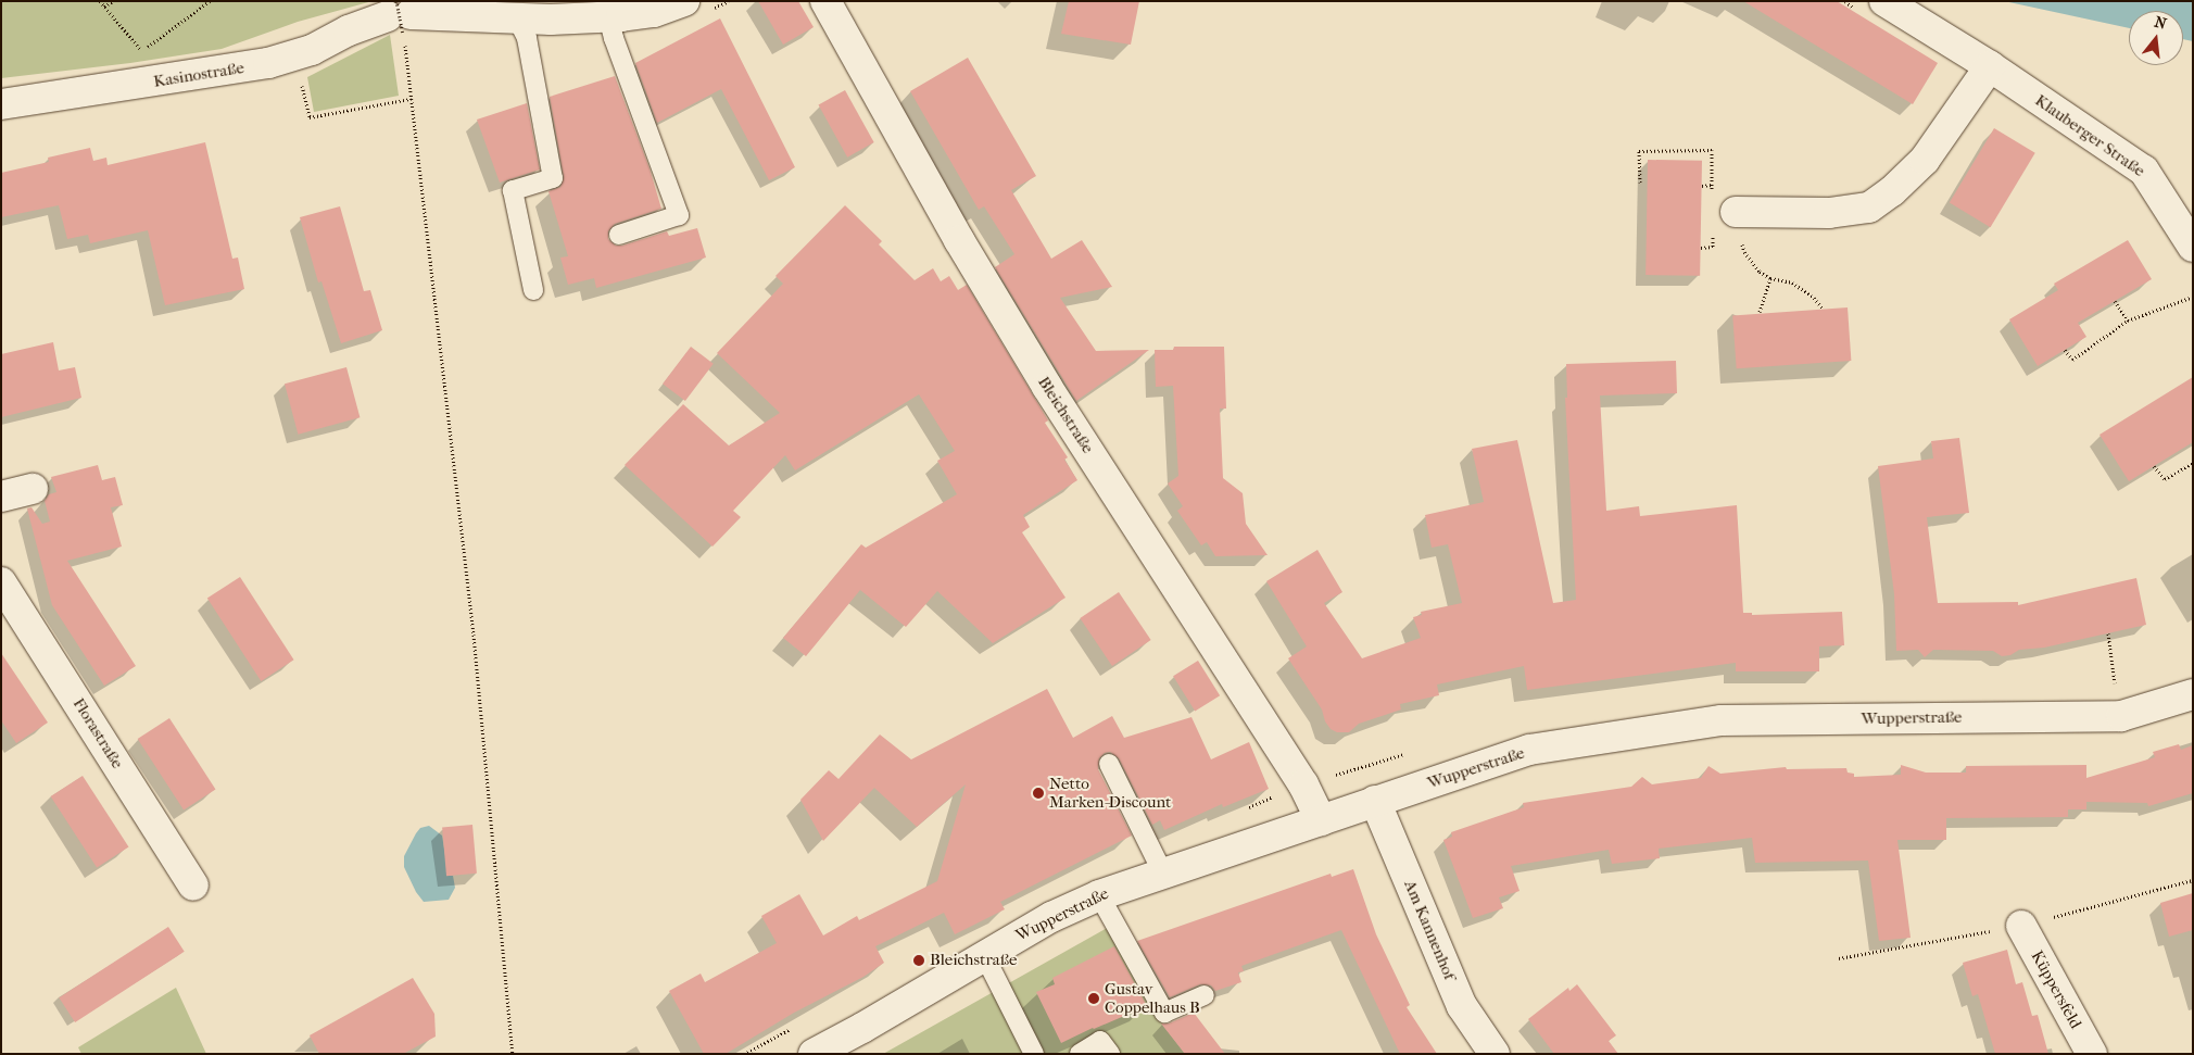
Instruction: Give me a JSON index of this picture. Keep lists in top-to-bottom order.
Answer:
{
  "streets": {
    "street": [
      "Kasinostraße",
      "Klauberger Straße",
      "Bleichstraße",
      "Wupperstraße",
      "Florastraße",
      "Am Kannenhof",
      "Küppersfeld"
    ]
  },
  "crossings": [
    ["Bleichstraße", "Wupperstraße"],
    ["Wupperstraße", "Am Kannenhof"]
  ],
  "places": ["Netto Marken-Discount", "Bleichstraße", "Gustav Coppelhaus B"],
  "north": "top"
}
